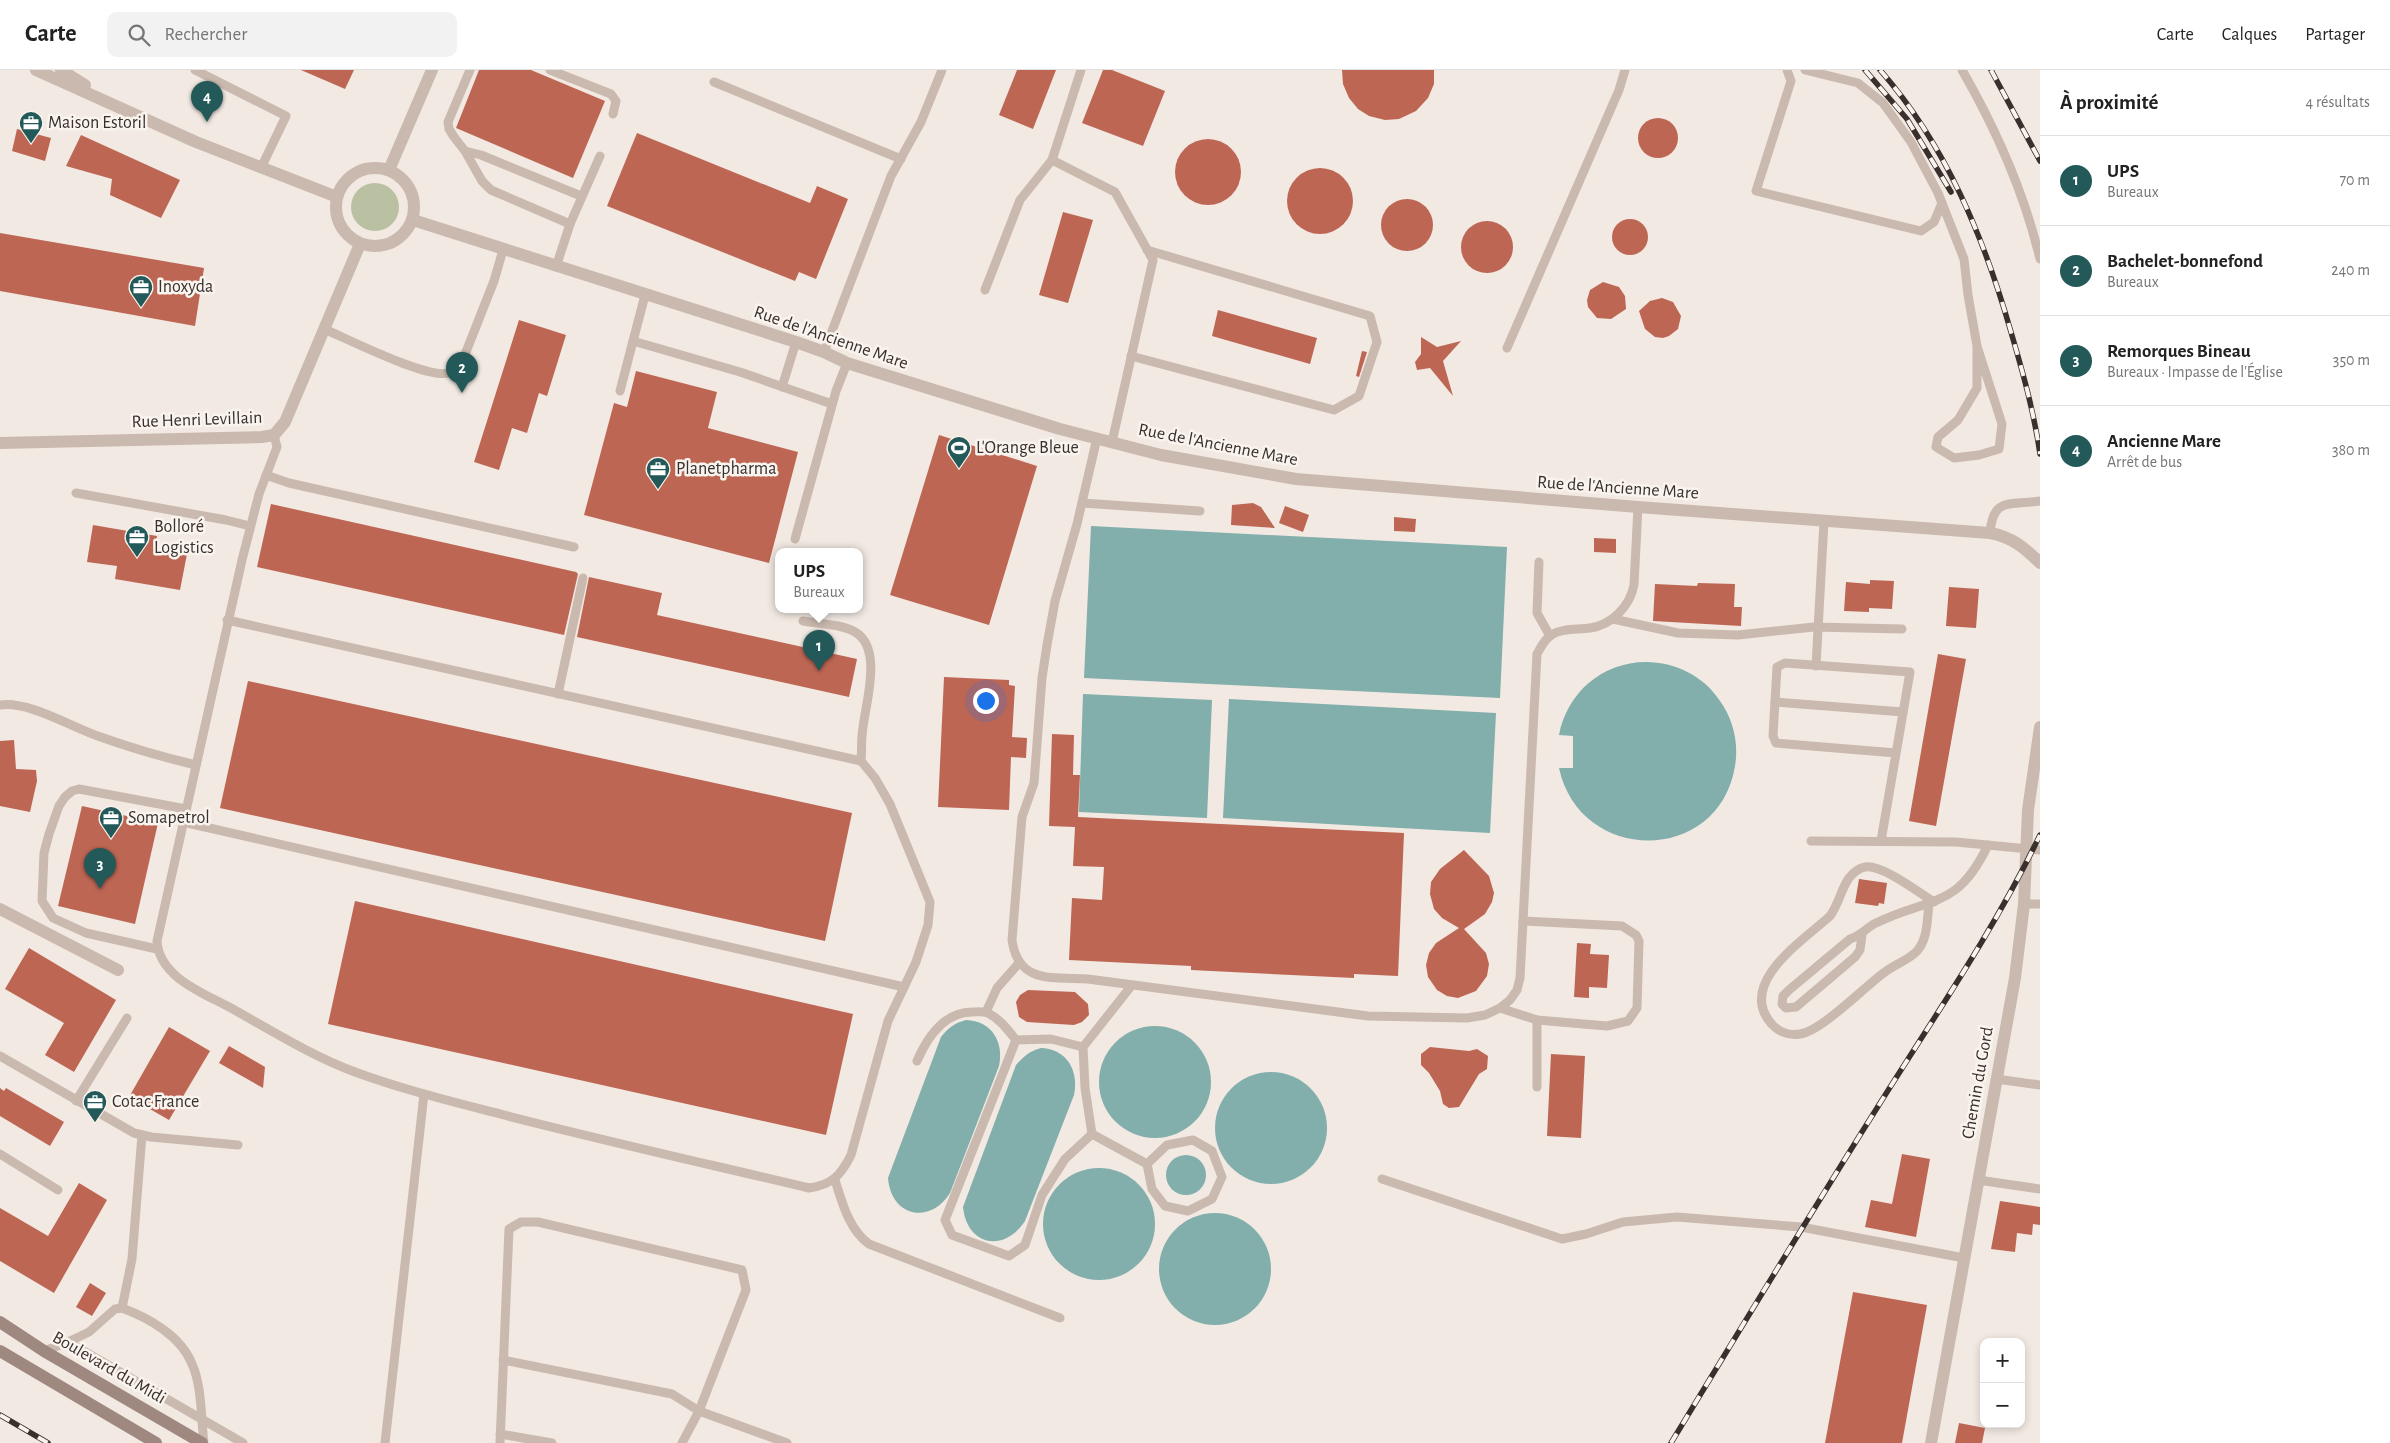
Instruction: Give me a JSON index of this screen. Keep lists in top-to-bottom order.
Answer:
{
  "streets": {
    "main road": ["Boulevard du Midi"],
    "street": ["Rue de l'Ancienne Mare", "Rue Henri Levillain", "Chemin du Gord"]
  },
  "crossings": [
    ["Rue de l'Ancienne Mare", "Rue Henri Levillain"]
  ],
  "places": {
    "office": [
      "Maison Estoril",
      "Inoxyda",
      "Planetpharma",
      "Bolloré Logistics",
      "Somapetrol",
      "Cotac France"
    ],
    "sports": ["L'Orange Bleue"]
  },
  "page": {
    "header": "Carte",
    "search": "Rechercher",
    "nav": ["Carte", "Calques", "Partager"],
    "heading": ["À proximité", "4 résultats"],
    "pins": [
      "4",
      "2",
      "1",
      "3"
    ],
    "list": [
      {
        "mark": "1",
        "name": "UPS",
        "note": "Bureaux",
        "value": "70 m"
      },
      {
        "mark": "2",
        "name": "Bachelet-bonnefond",
        "note": "Bureaux",
        "value": "240 m"
      },
      {
        "mark": "3",
        "name": "Remorques Bineau",
        "note": "Bureaux · Impasse de l'Église",
        "value": "350 m"
      },
      {
        "mark": "4",
        "name": "Ancienne Mare",
        "note": "Arrêt de bus",
        "value": "380 m"
      }
    ],
    "popup": ["UPS", "Bureaux"],
    "map_buttons": ["+", "−"]
  }
}
